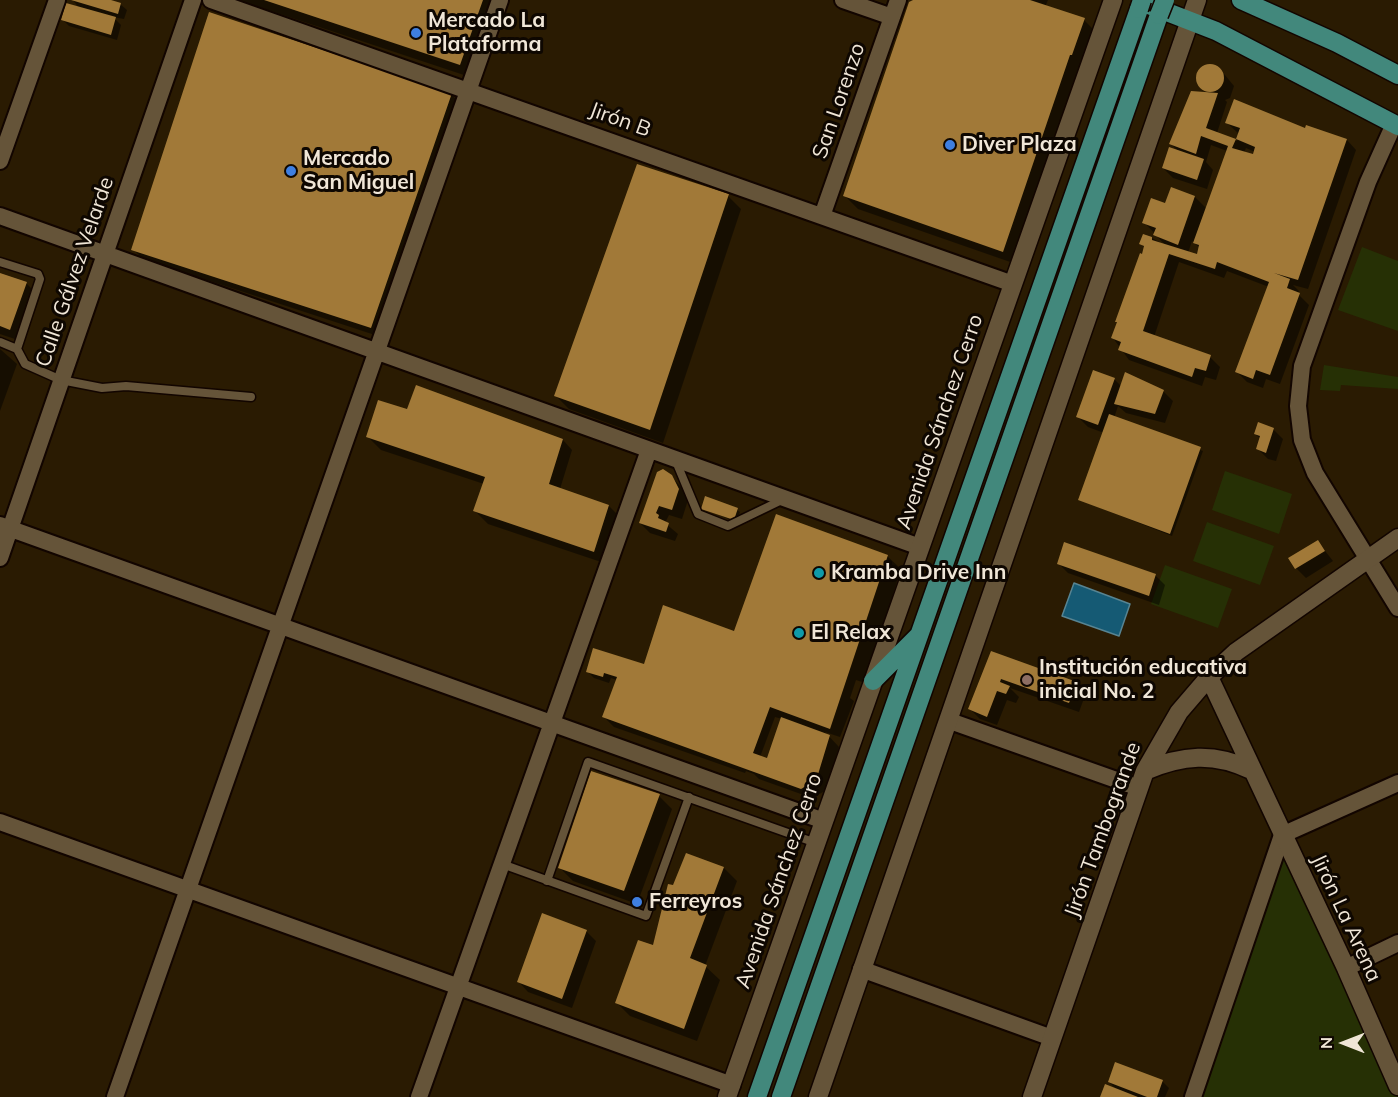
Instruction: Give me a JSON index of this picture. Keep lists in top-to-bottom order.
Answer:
{
  "streets": {
    "main road": ["Avenida Sánchez Cerro", "Jirón Tambogrande", "Jirón La Arena"],
    "street": ["San Lorenzo", "Jirón B", "Calle Gálvez Velarde"]
  },
  "crossings": [
    ["San Lorenzo", "Jirón B"],
    ["Jirón B", "Avenida Sánchez Cerro"],
    ["Jirón Tambogrande", "Jirón La Arena"]
  ],
  "places": [
    "Mercado La Plataforma",
    "Diver Plaza",
    "Mercado San Miguel",
    "Kramba Drive Inn",
    "El Relax",
    "Institución educativa inicial No. 2",
    "Ferreyros"
  ],
  "north": "left"
}
